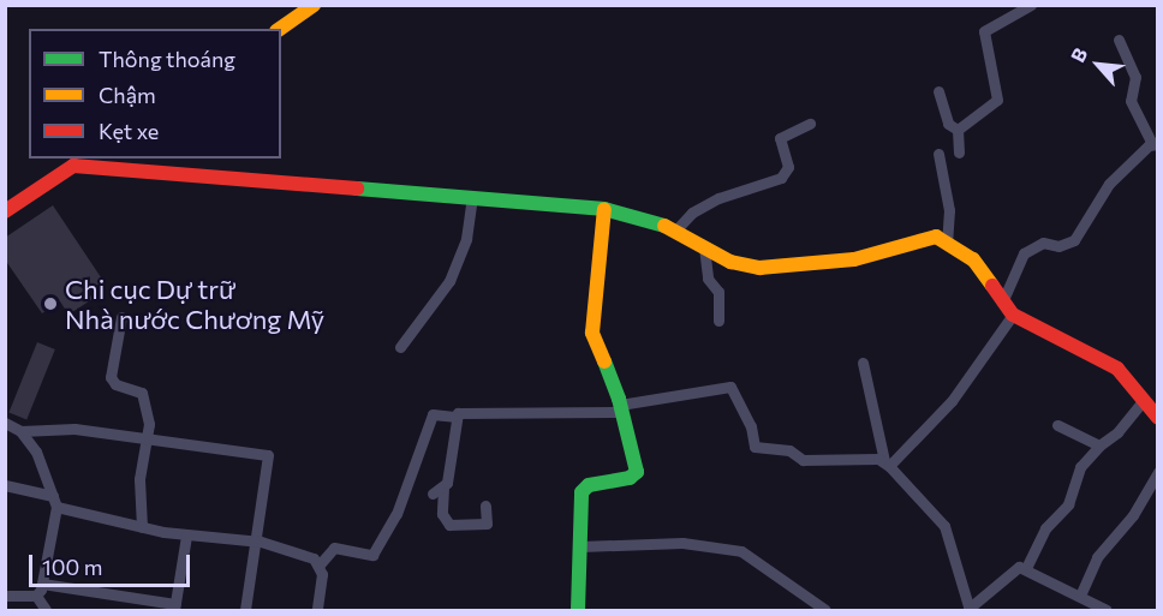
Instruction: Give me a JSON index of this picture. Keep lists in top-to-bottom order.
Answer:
{
  "places": ["Chi cục Dự trữ Nhà nước Chương Mỹ"],
  "legend": ["Thông thoáng", "Chậm", "Kẹt xe"],
  "scale_bar": "100 m",
  "north": "top left"
}
